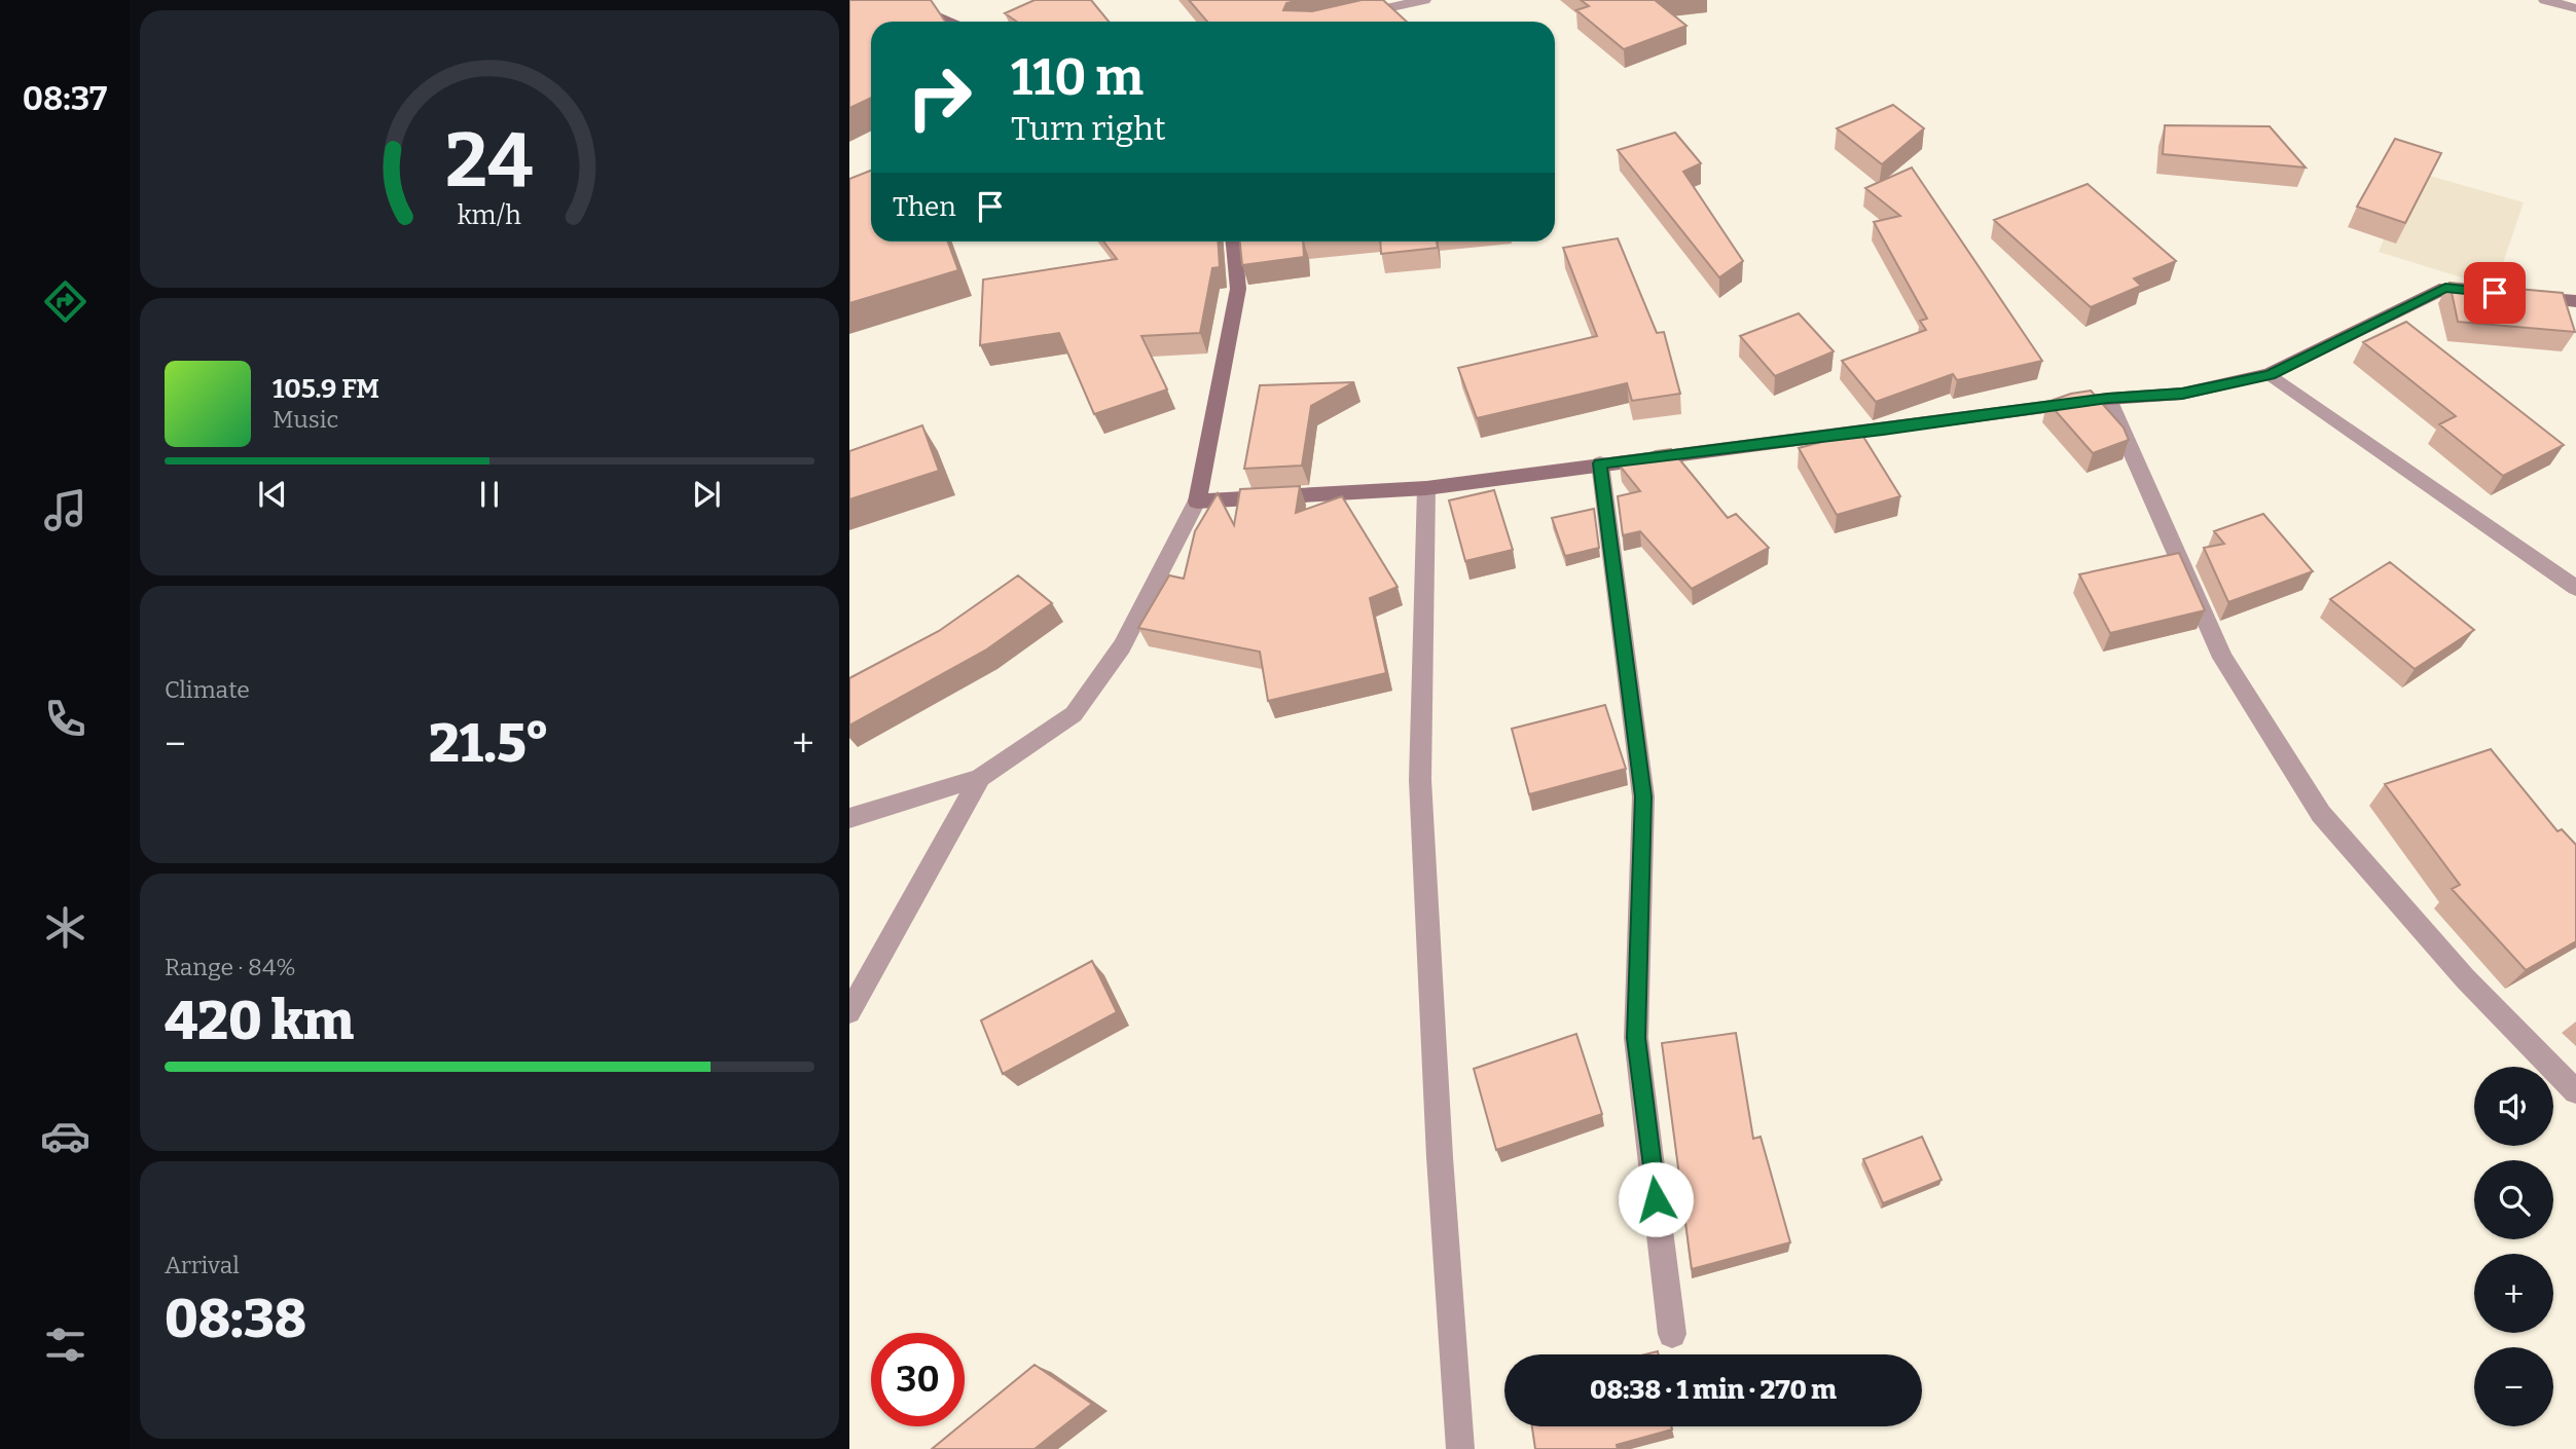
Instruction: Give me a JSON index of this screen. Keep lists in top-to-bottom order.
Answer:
{
  "page": {
    "tabs": "08:37",
    "turn": ["110 m", "Turn right"],
    "then": "Then",
    "song": ["105.9 FM", "Music"],
    "tile": [
      "Climate",
      ["Range · 84%", "420 km"],
      ["Arrival", "08:38"]
    ],
    "heat": ["−", "21.5°", "+"],
    "map_buttons": ["+", "−"],
    "limit": "30",
    "trip": "08:38 · 1 min · 270 m",
    "gauge": ["24", "km/h"]
  }
}
